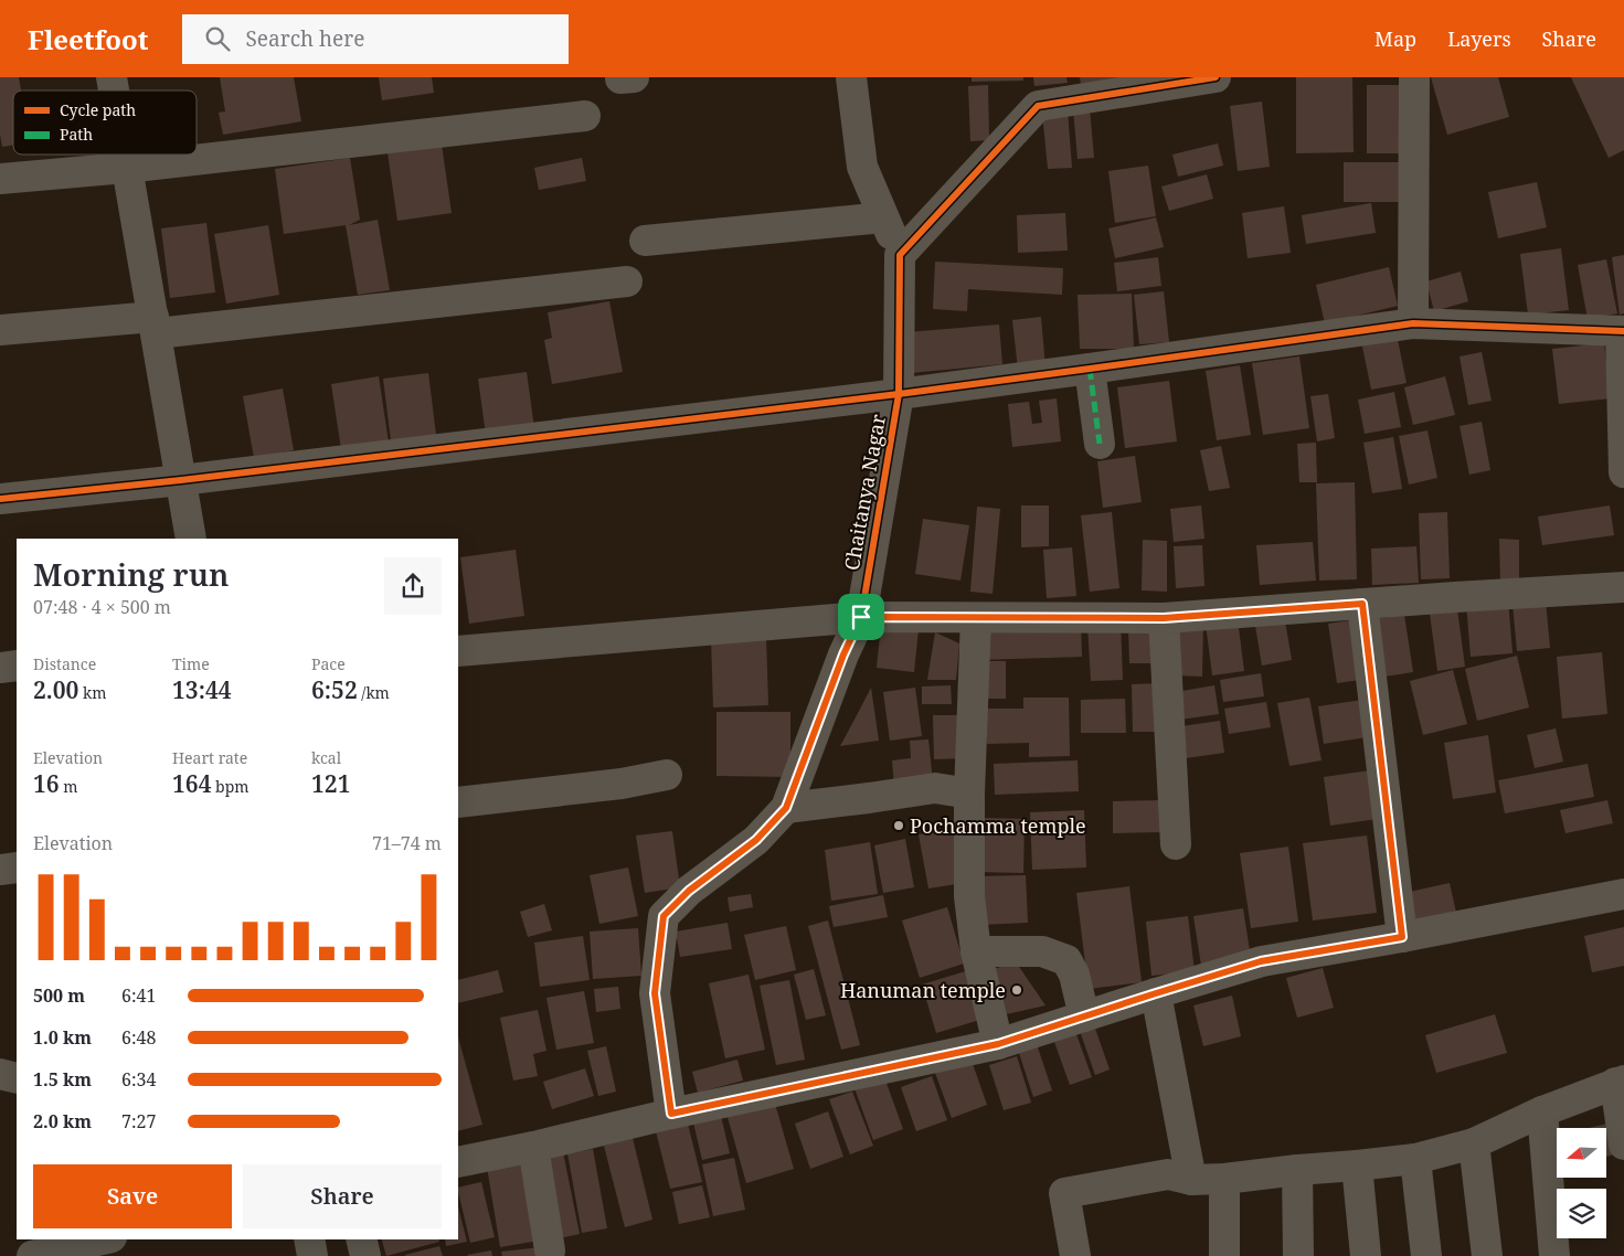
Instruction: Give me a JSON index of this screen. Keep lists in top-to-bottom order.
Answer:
{
  "streets": {
    "street": ["Chaitanya Nagar"]
  },
  "places": ["Pochamma temple", "Hanuman temple"],
  "legend": ["Cycle path", "Path"],
  "north": "left",
  "page": {
    "header": "Fleetfoot",
    "search": "Search here",
    "nav": ["Map", "Layers", "Share"],
    "heading": ["Morning run", "07:48 · 4 × 500 m"],
    "stats": [
      ["Distance", "2.00 km"],
      ["Time", "13:44"],
      ["Pace", "6:52 /km"],
      ["Elevation", "16 m"],
      ["Heart rate", "164 bpm"],
      ["kcal", "121"]
    ],
    "chart": ["Elevation", "71–74 m"],
    "list": [
      {
        "name": "500 m",
        "note": "6:41"
      },
      {
        "name": "1.0 km",
        "note": "6:48"
      },
      {
        "name": "1.5 km",
        "note": "6:34"
      },
      {
        "name": "2.0 km",
        "note": "7:27"
      }
    ],
    "buttons": ["Save", "Share"]
  }
}
